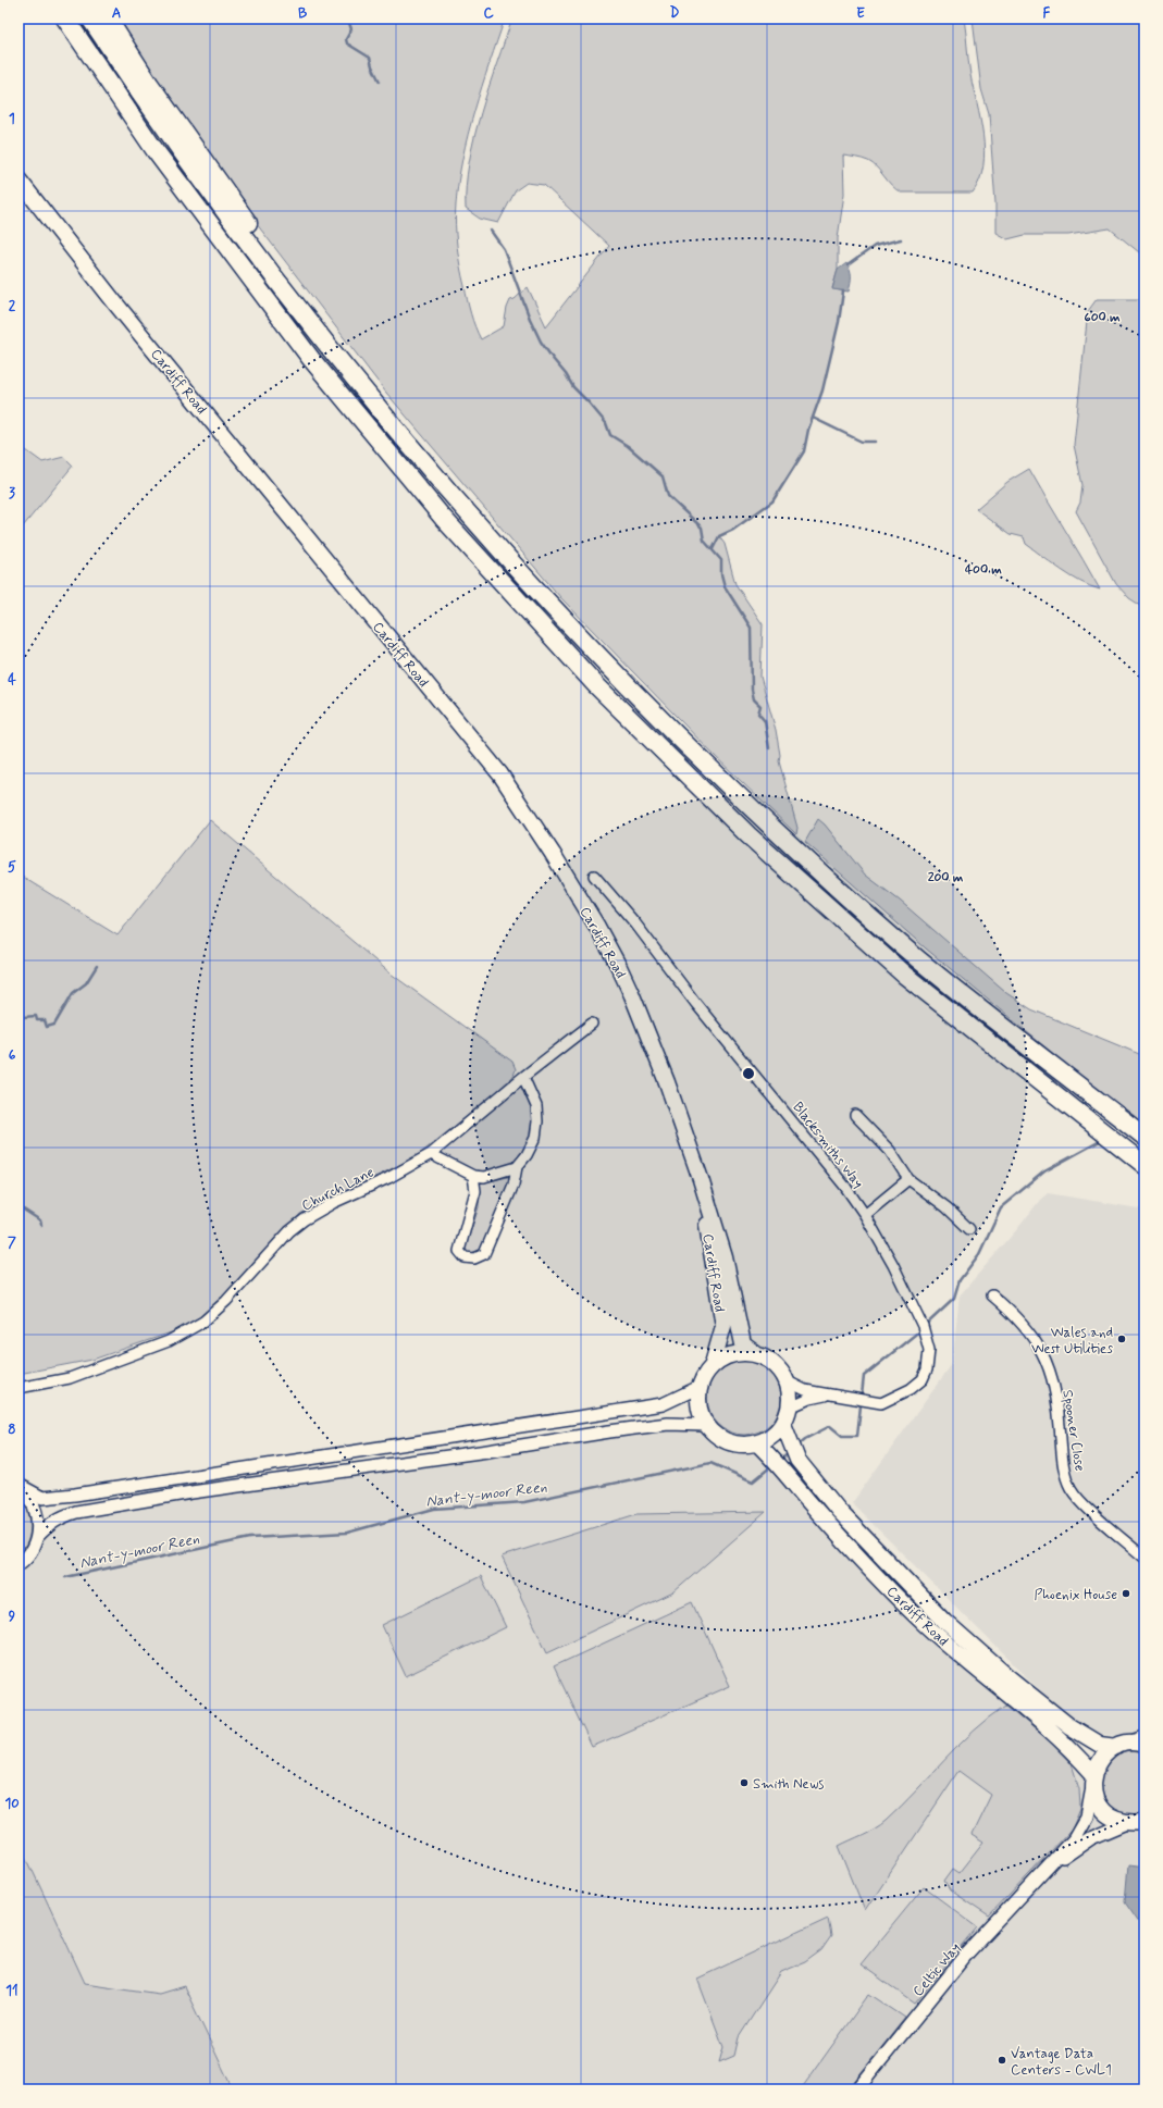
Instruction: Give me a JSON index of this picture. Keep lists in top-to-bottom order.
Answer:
{
  "streets": {
    "main road": ["Cardiff Road"],
    "street": [
      "Blacksmiths Way",
      "Church Lane",
      "Spooner Close",
      "Celtic Way"
    ]
  },
  "crossings": [
    ["Cardiff Road", "Blacksmiths Way"],
    ["Cardiff Road", "Celtic Way"]
  ],
  "water": ["Nant-y-moor Reen"],
  "places": [
    "Wales and West Utilities",
    "Phoenix House",
    "Smith News",
    "Vantage Data Centers - CWL1"
  ],
  "grid": {
    "columns": [
      "A",
      "B",
      "C",
      "D",
      "E",
      "F"
    ],
    "rows": [
      "1",
      "2",
      "3",
      "4",
      "5",
      "6",
      "7",
      "8",
      "9",
      "10",
      "11"
    ]
  },
  "rings": ["600 m", "400 m", "200 m"]
}
